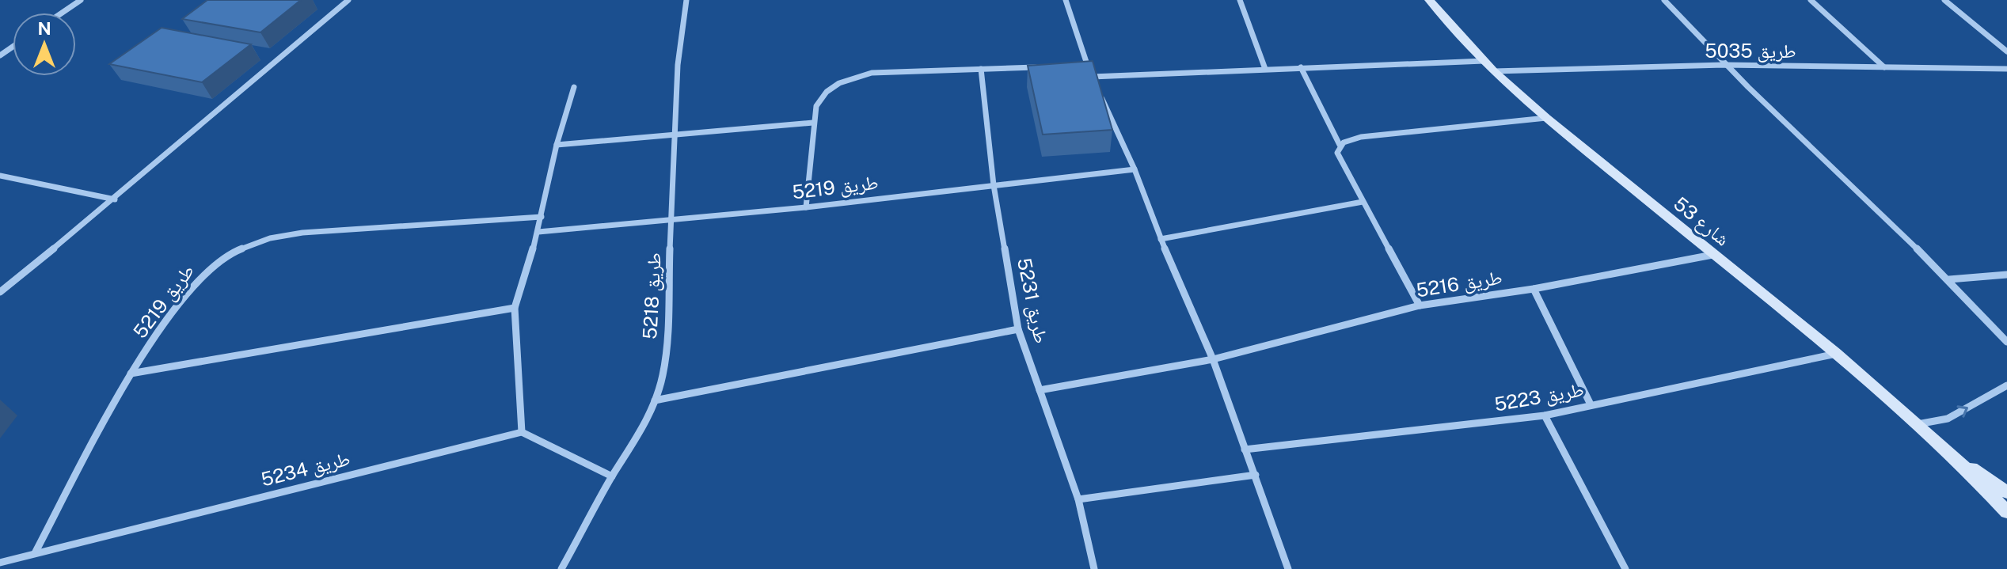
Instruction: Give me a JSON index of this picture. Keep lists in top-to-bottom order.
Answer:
{
  "streets": {
    "street": [
      "طريق 5035",
      "طريق 5219",
      "شارع 53",
      "طريق 5216",
      "طريق 5218",
      "طريق 5231",
      "طريق 5223",
      "طريق 5234"
    ]
  },
  "crossings": [
    ["طريق 5035", "شارع 53"],
    ["طريق 5219", "طريق 5218"],
    ["طريق 5219", "طريق 5231"],
    ["طريق 5219", "طريق 5234"],
    ["شارع 53", "طريق 5216"],
    ["شارع 53", "طريق 5223"],
    ["طريق 5216", "طريق 5231"]
  ],
  "north": "top"
}
